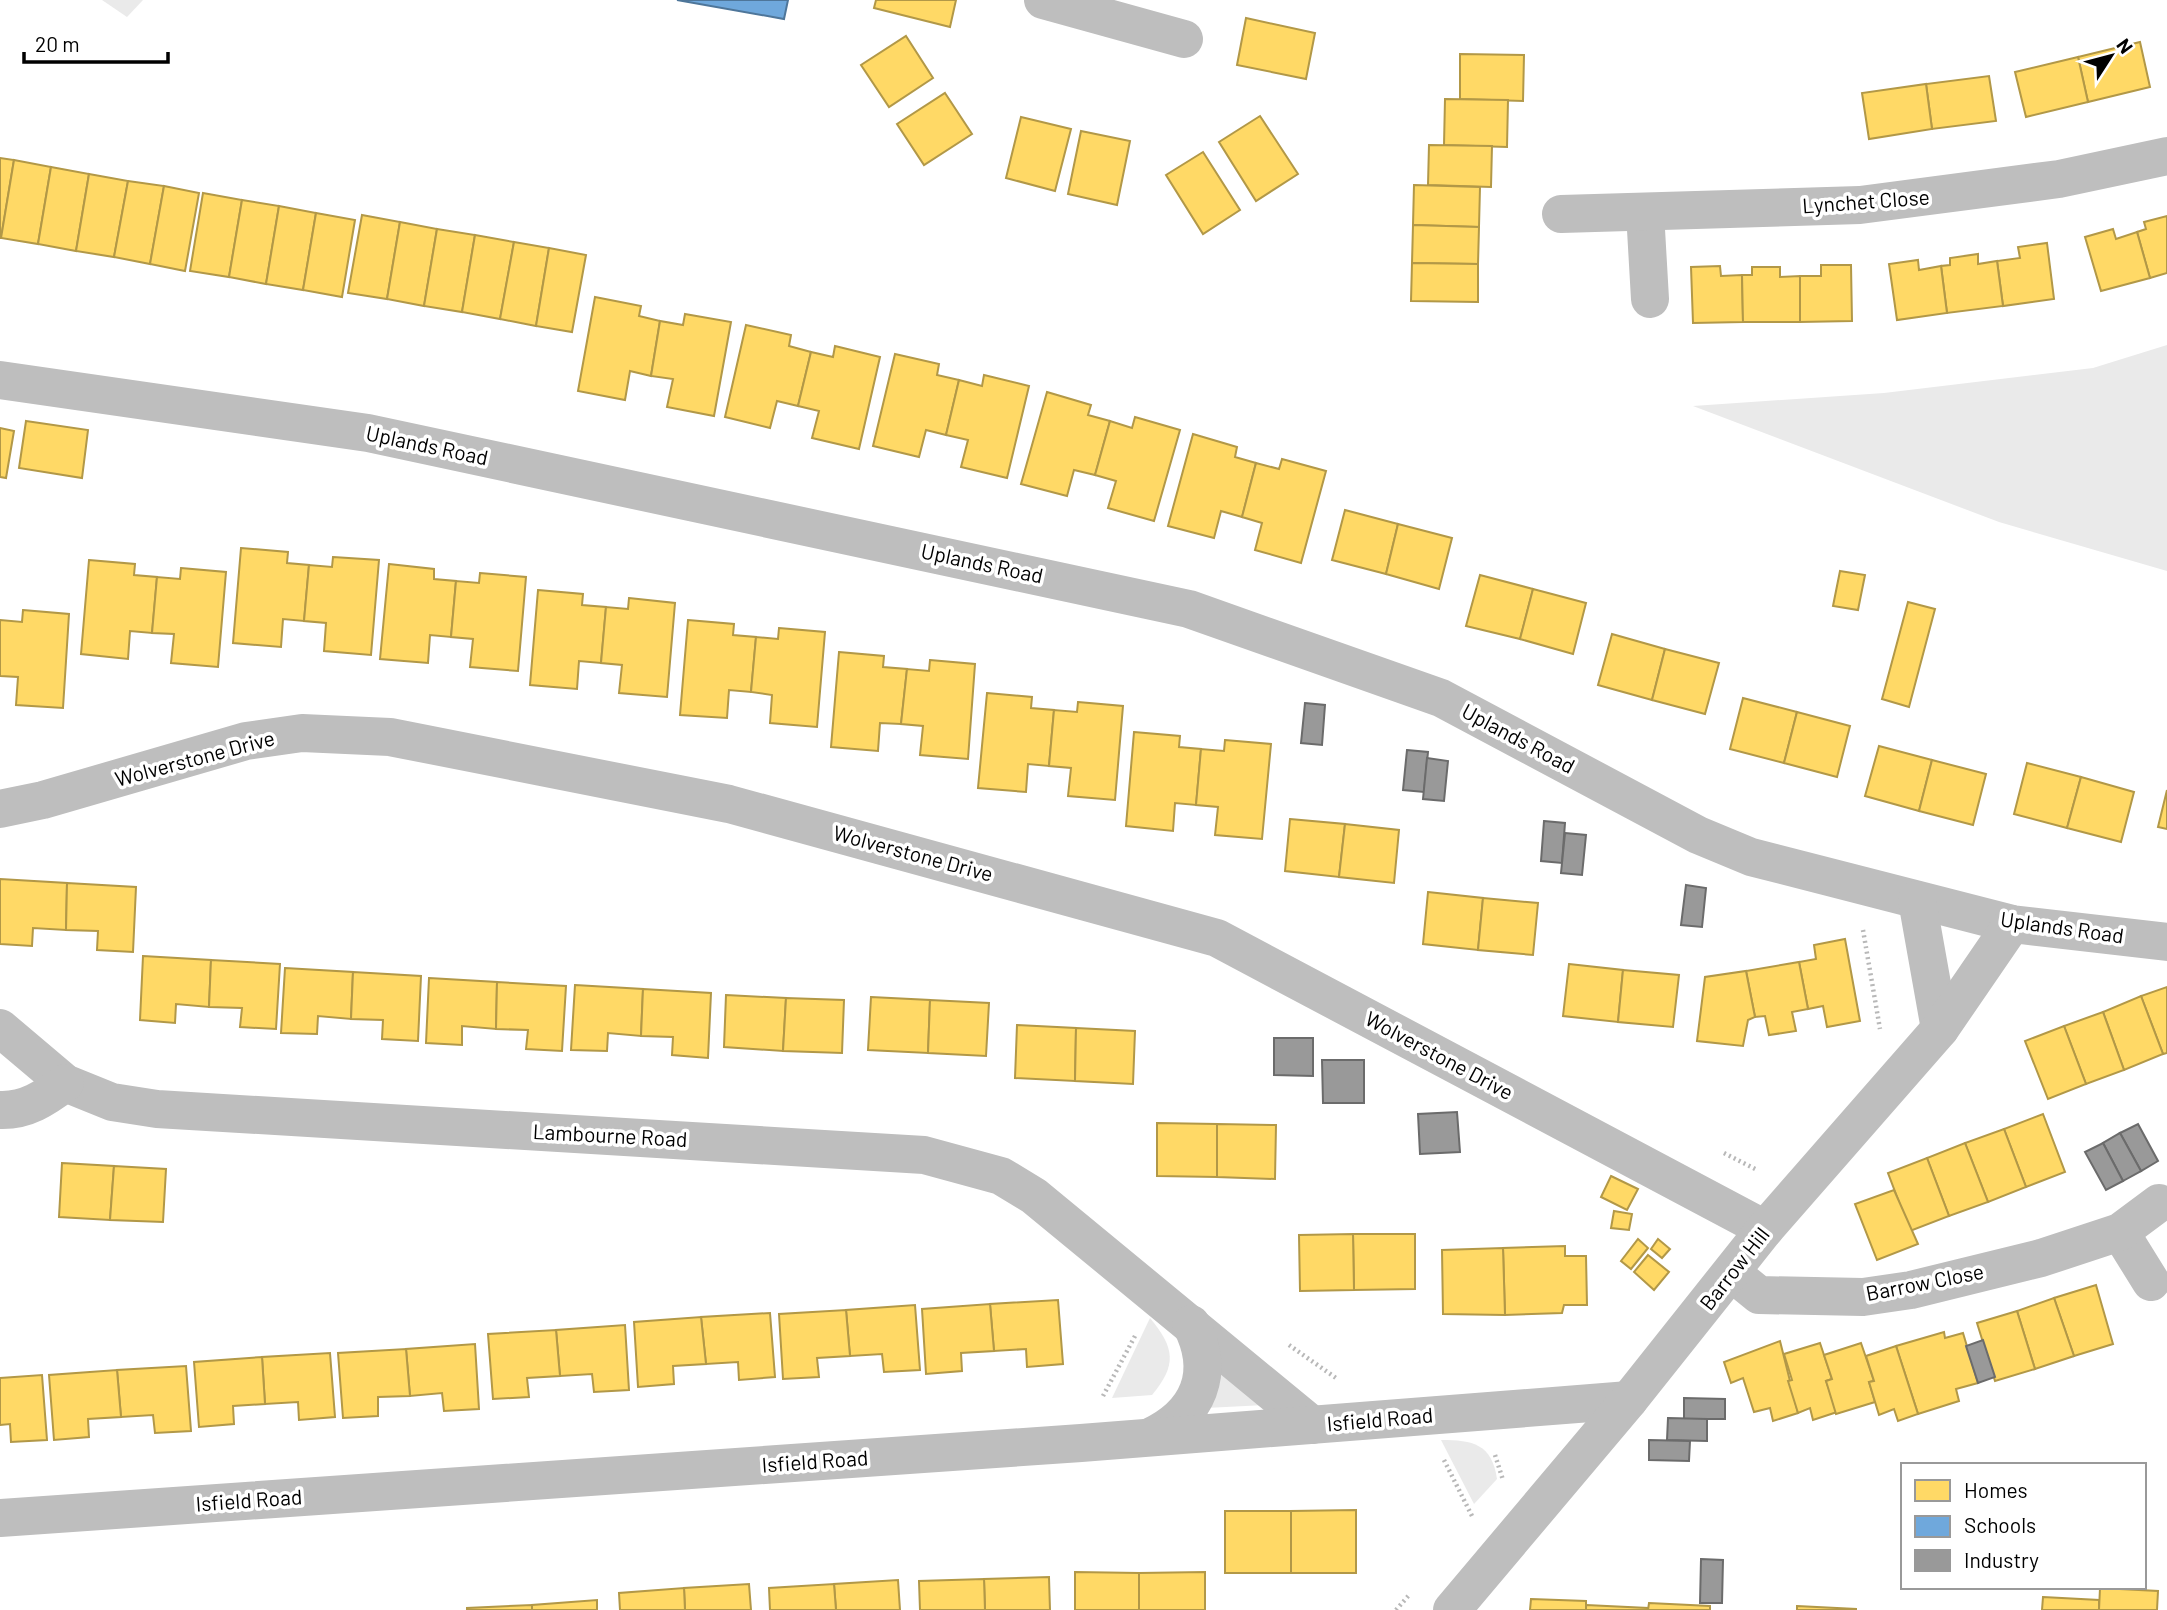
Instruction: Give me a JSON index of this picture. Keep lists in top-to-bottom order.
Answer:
{
  "streets": {
    "street": [
      "Lynchet Close",
      "Uplands Road",
      "Wolverstone Drive",
      "Lambourne Road",
      "Barrow Hill",
      "Barrow Close",
      "Isfield Road"
    ]
  },
  "crossings": [
    ["Uplands Road", "Barrow Hill"],
    ["Wolverstone Drive", "Barrow Hill"],
    ["Lambourne Road", "Isfield Road"],
    ["Barrow Hill", "Barrow Close"],
    ["Barrow Hill", "Isfield Road"]
  ],
  "legend": ["Homes", "Schools", "Industry"],
  "scale_bar": "20 m",
  "north": "top right"
}
